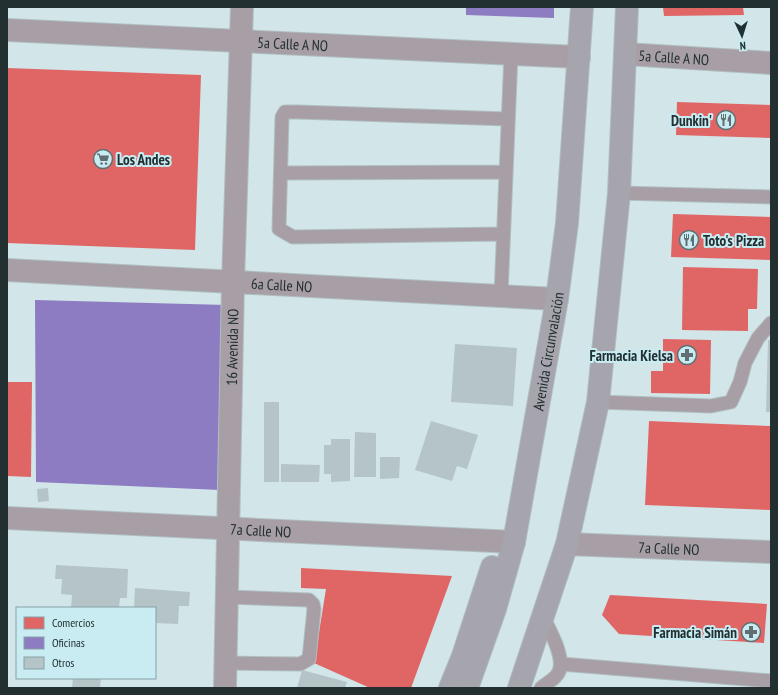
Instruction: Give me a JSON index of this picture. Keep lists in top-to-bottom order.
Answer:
{
  "streets": {
    "highway": ["Avenida Circunvalación"],
    "street": [
      "5a Calle A NO",
      "6a Calle NO",
      "16 Avenida NO",
      "7a Calle NO"
    ]
  },
  "crossings": [
    ["5a Calle A NO", "16 Avenida NO"],
    ["5a Calle A NO", "Avenida Circunvalación"],
    ["6a Calle NO", "16 Avenida NO"],
    ["6a Calle NO", "Avenida Circunvalación"],
    ["16 Avenida NO", "7a Calle NO"],
    ["Avenida Circunvalación", "7a Calle NO"]
  ],
  "places": {
    "restaurant": ["Dunkin'", "Toto's Pizza"],
    "supermarket": ["Los Andes"],
    "pharmacy": ["Farmacia Kielsa", "Farmacia Simán"]
  },
  "legend": ["Comercios", "Oficinas", "Otros"],
  "north": "bottom"
}
